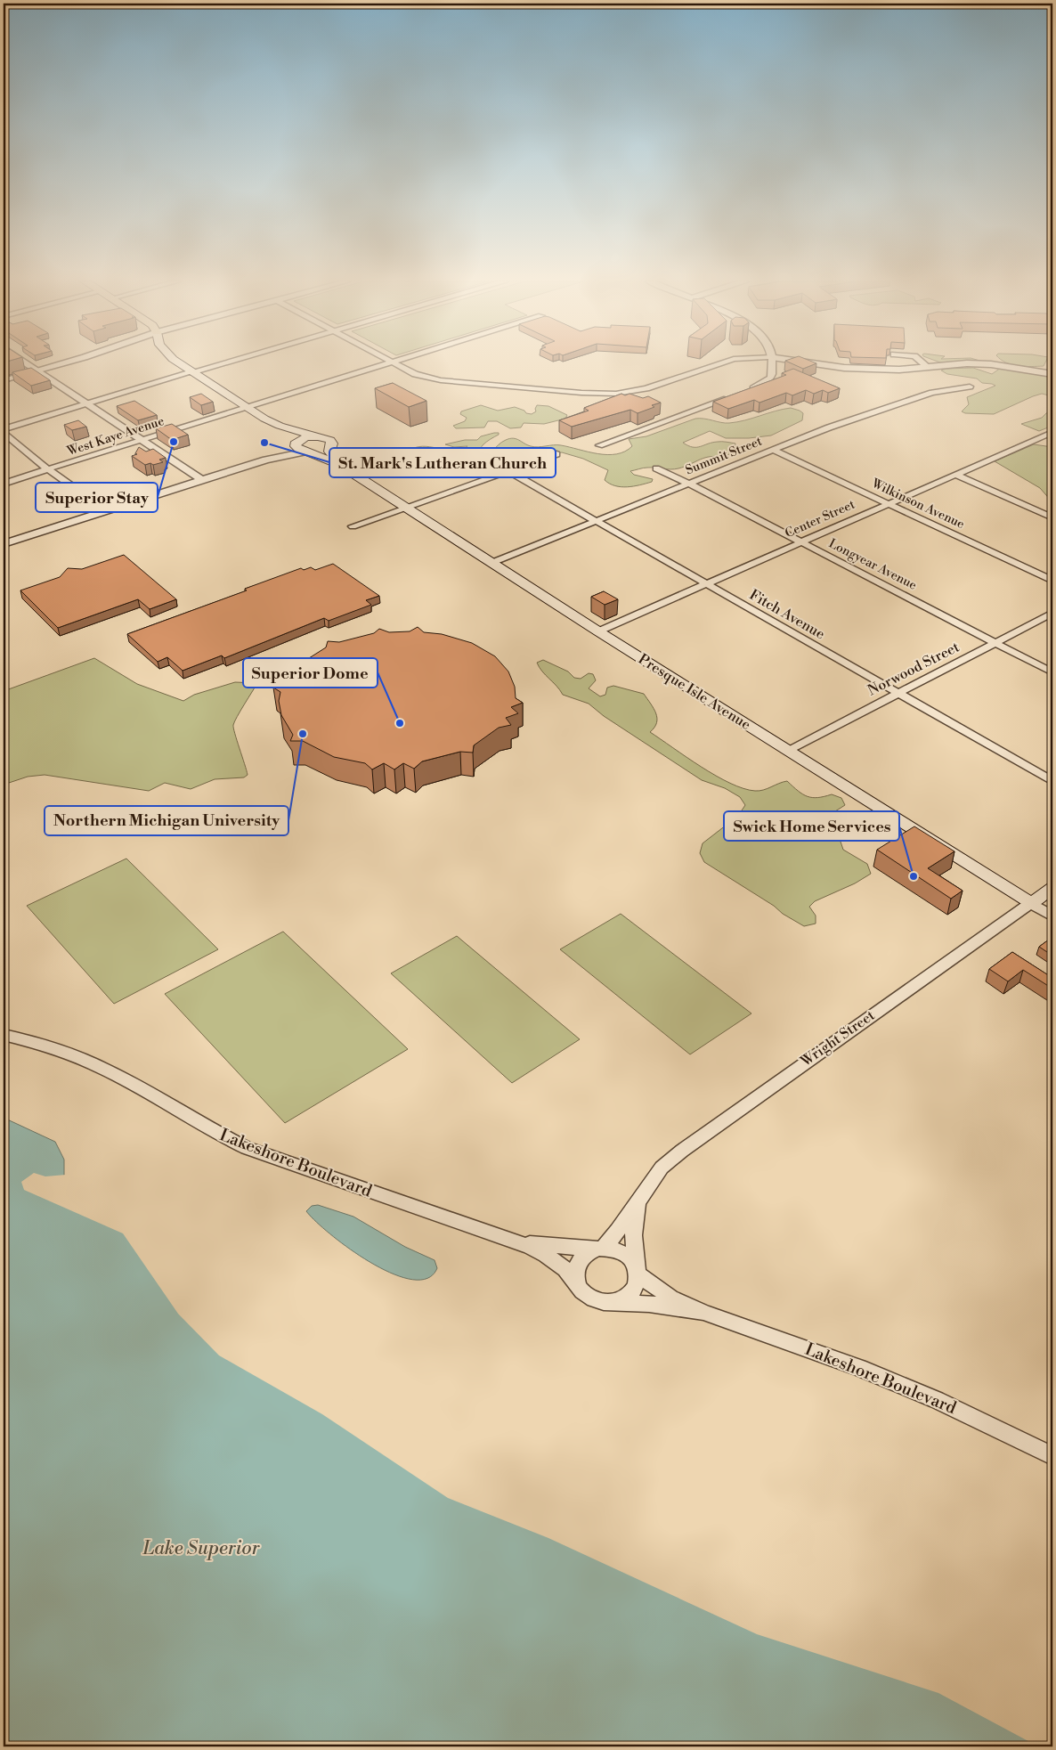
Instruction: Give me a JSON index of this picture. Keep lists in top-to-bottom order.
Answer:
{
  "streets": {
    "main road": ["Presque Isle Avenue", "Wright Street"],
    "street": [
      "West Kaye Avenue",
      "Summit Street",
      "Wilkinson Avenue",
      "Center Street",
      "Longyear Avenue",
      "Fitch Avenue",
      "Norwood Street",
      "Lakeshore Boulevard"
    ]
  },
  "crossings": [
    ["West Kaye Avenue", "Presque Isle Avenue"],
    ["Summit Street", "Wilkinson Avenue"],
    ["Summit Street", "Longyear Avenue"],
    ["Summit Street", "Fitch Avenue"],
    ["Summit Street", "Presque Isle Avenue"],
    ["Wilkinson Avenue", "Center Street"],
    ["Center Street", "Longyear Avenue"],
    ["Center Street", "Fitch Avenue"],
    ["Center Street", "Presque Isle Avenue"],
    ["Longyear Avenue", "Norwood Street"],
    ["Fitch Avenue", "Norwood Street"],
    ["Norwood Street", "Presque Isle Avenue"],
    ["Presque Isle Avenue", "Wright Street"],
    ["Wright Street", "Lakeshore Boulevard"]
  ],
  "water": ["Lake Superior"],
  "places": [
    "Superior Stay",
    "St. Mark's Lutheran Church",
    "Superior Dome",
    "Northern Michigan University",
    "Swick Home Services"
  ]
}
